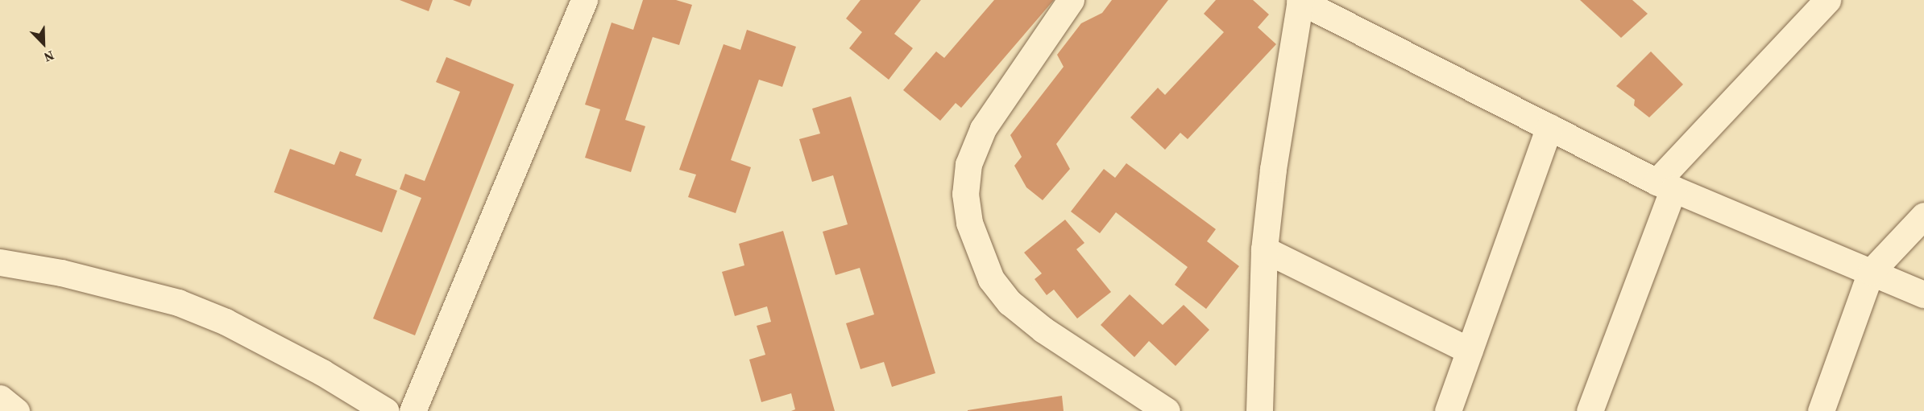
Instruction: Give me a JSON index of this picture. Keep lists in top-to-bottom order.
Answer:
{
  "north": "bottom right"
}
